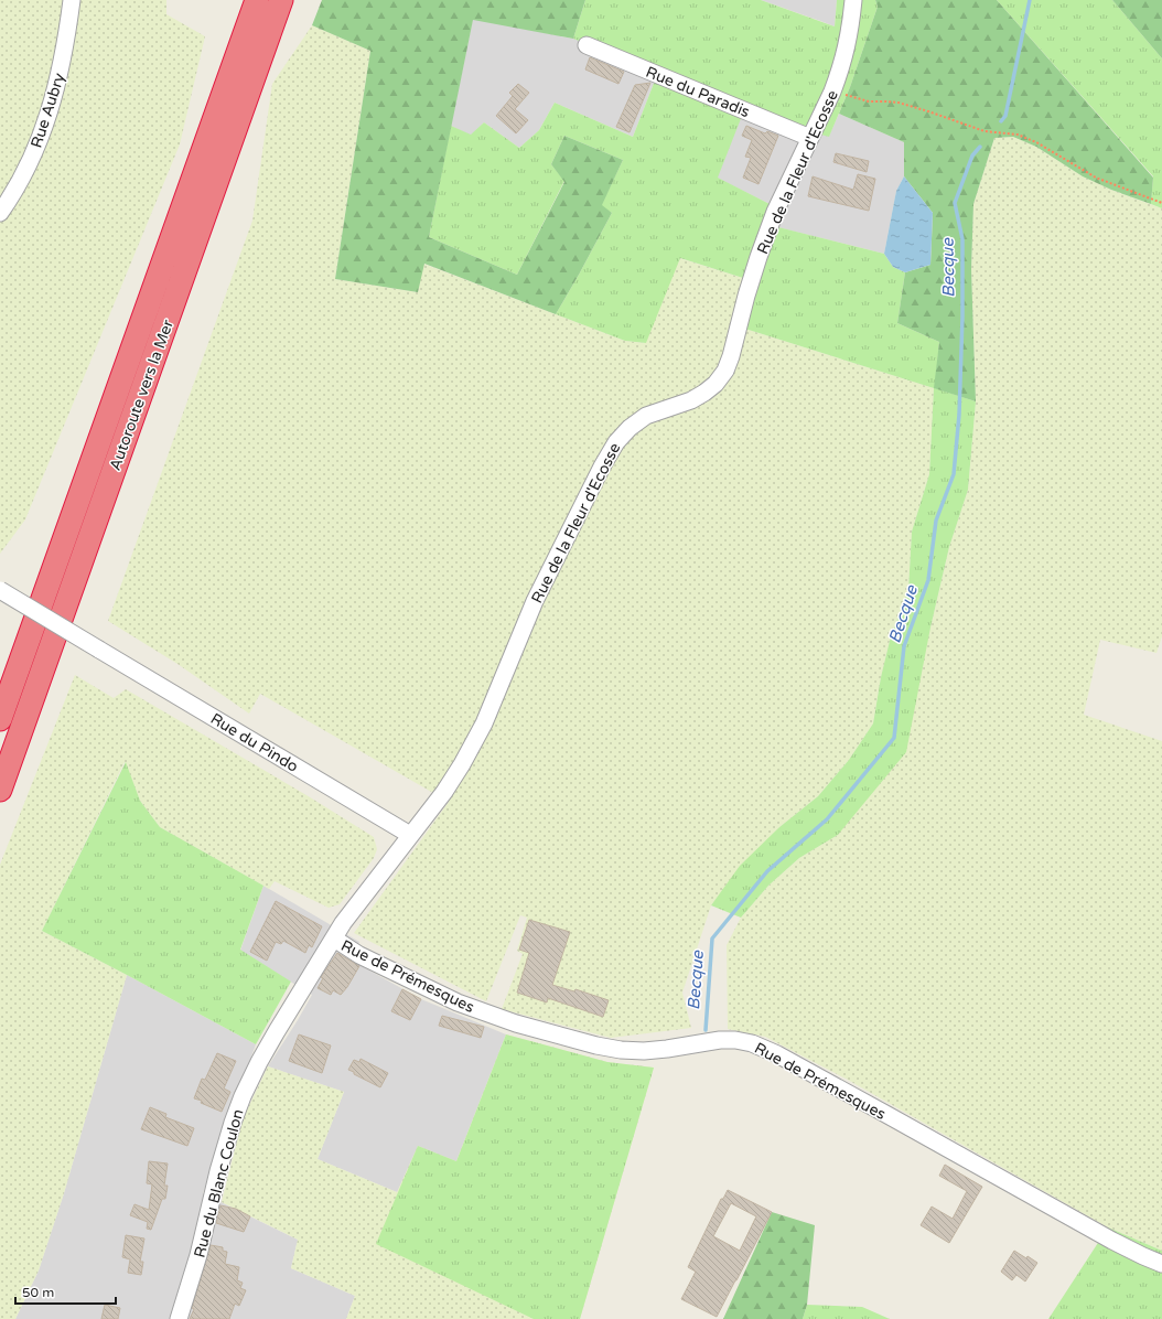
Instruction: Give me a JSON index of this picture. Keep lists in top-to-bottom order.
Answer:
{
  "streets": {
    "highway": ["Autoroute vers la Mer"],
    "street": [
      "Rue du Paradis",
      "Rue Aubry",
      "Rue de la Fleur d'Ecosse",
      "Rue du Pindo",
      "Rue de Prémesques",
      "Rue du Blanc Coulon"
    ]
  },
  "crossings": [
    ["Rue du Paradis", "Rue de la Fleur d'Ecosse"],
    ["Rue de la Fleur d'Ecosse", "Rue du Pindo"],
    ["Rue de la Fleur d'Ecosse", "Rue de Prémesques"],
    ["Rue de la Fleur d'Ecosse", "Rue du Blanc Coulon"],
    ["Rue de Prémesques", "Rue du Blanc Coulon"]
  ],
  "water": ["Becque"],
  "scale_bar": "50 m"
}
